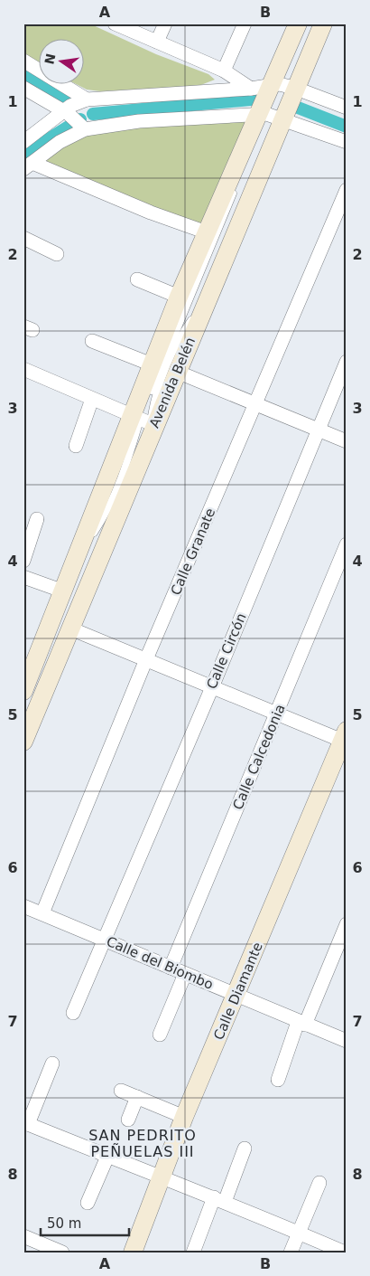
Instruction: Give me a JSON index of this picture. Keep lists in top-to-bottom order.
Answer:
{
  "streets": {
    "main road": ["Avenida Belén", "Calle Diamante"],
    "street": [
      "Calle Granate",
      "Calle Circón",
      "Calle Calcedonia",
      "Calle del Biombo"
    ]
  },
  "crossings": [
    ["Calle Granate", "Calle del Biombo"],
    ["Calle Circón", "Calle del Biombo"],
    ["Calle Calcedonia", "Calle del Biombo"],
    ["Calle del Biombo", "Calle Diamante"]
  ],
  "districts": ["SAN PEDRITO PEÑUELAS III"],
  "scale_bar": "50 m",
  "north": "left",
  "grid": {
    "columns": ["A", "B"],
    "rows": [
      "1",
      "2",
      "3",
      "4",
      "5",
      "6",
      "7",
      "8"
    ]
  }
}
